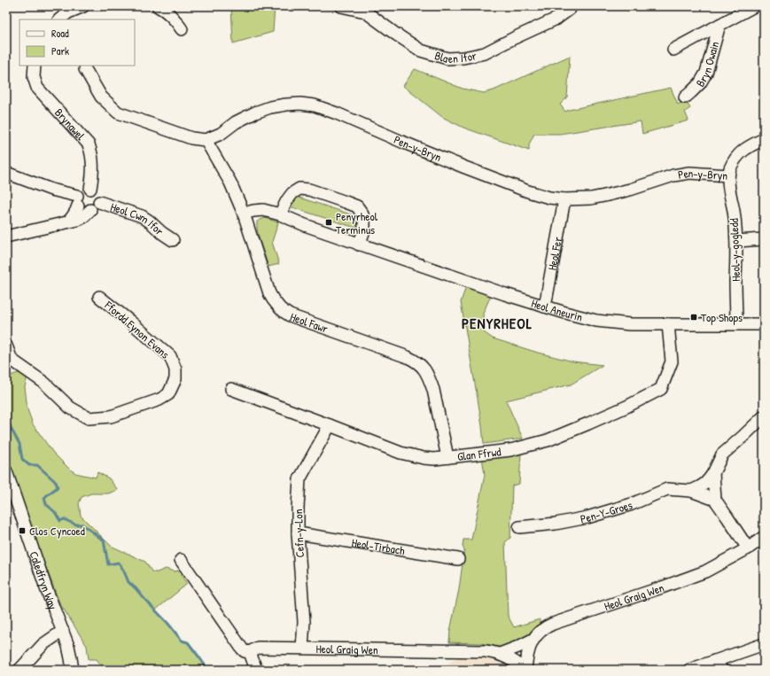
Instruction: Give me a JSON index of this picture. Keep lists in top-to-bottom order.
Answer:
{
  "streets": {
    "street": [
      "Blaen Ifor",
      "Bryn Owain",
      "Brynawel",
      "Pen-y-Bryn",
      "Heol Cwm Ifor",
      "Heol-y-gogledd",
      "Heol Fer",
      "Heol Aneurin",
      "Heol Fawr",
      "Ffordd Eynon Evans",
      "Glan Ffrwd",
      "Pen-Y-Groes",
      "Cefn-y-Lon",
      "Heol-Tirbach",
      "Caledfryn Way",
      "Heol Graig Wen"
    ]
  },
  "crossings": [
    ["Brynawel", "Heol Cwm Ifor"],
    ["Pen-y-Bryn", "Heol-y-gogledd"],
    ["Pen-y-Bryn", "Heol Fer"],
    ["Pen-y-Bryn", "Heol Fawr"],
    ["Heol-y-gogledd", "Heol Aneurin"],
    ["Heol Fer", "Heol Aneurin"],
    ["Heol Aneurin", "Heol Fawr"],
    ["Heol Aneurin", "Glan Ffrwd"],
    ["Heol Fawr", "Glan Ffrwd"],
    ["Glan Ffrwd", "Cefn-y-Lon"],
    ["Cefn-y-Lon", "Heol-Tirbach"],
    ["Cefn-y-Lon", "Heol Graig Wen"]
  ],
  "districts": ["PENYRHEOL"],
  "places": {
    "transit": ["Penyrheol Terminus", "Top Shops", "Clos Cyncoed"]
  },
  "legend": ["Road", "Park"]
}
